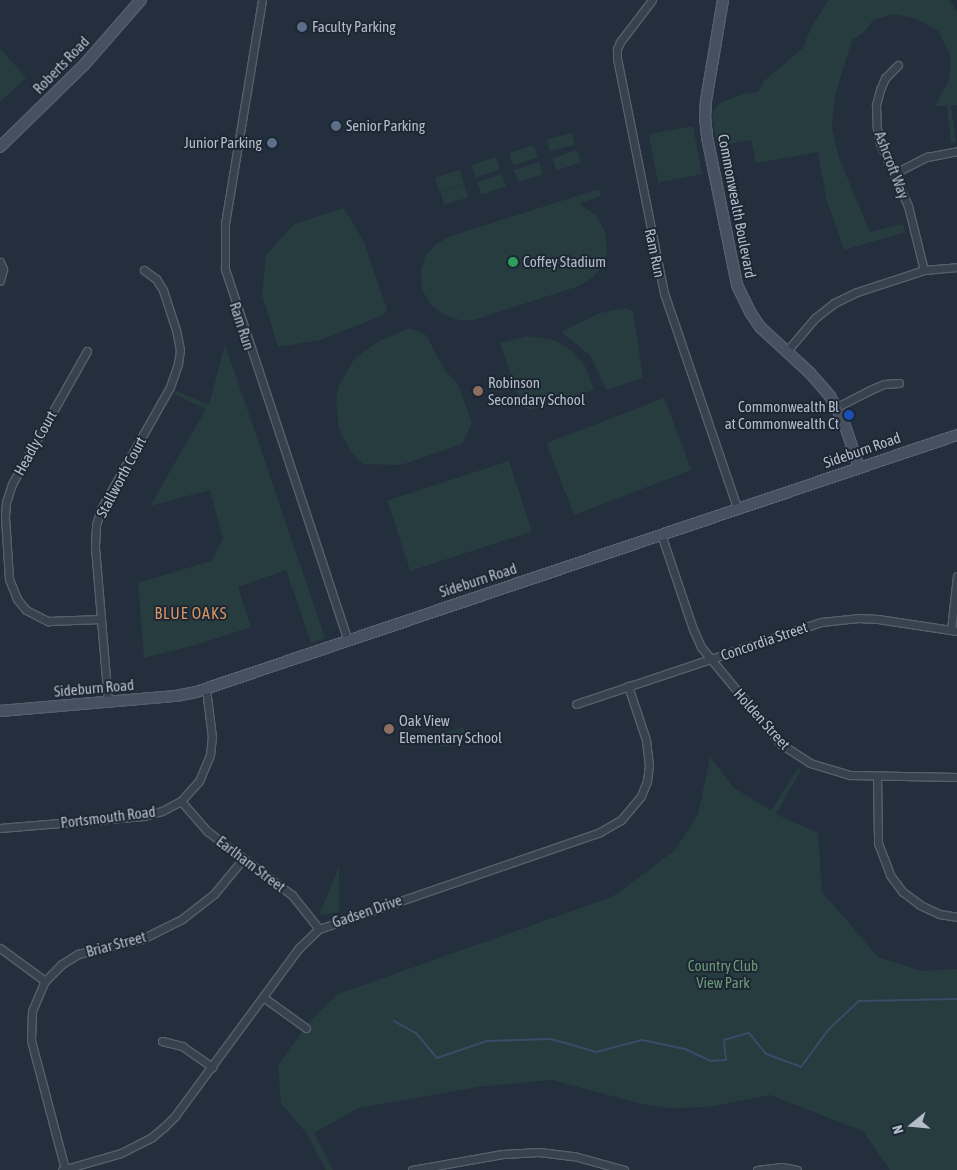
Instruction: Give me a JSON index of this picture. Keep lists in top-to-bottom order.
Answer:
{
  "streets": {
    "street": [
      "Roberts Road",
      "Ashcroft Way",
      "Commonwealth Boulevard",
      "Ram Run",
      "Headly Court",
      "Sideburn Road",
      "Stallworth Court",
      "Concordia Street",
      "Holden Street",
      "Portsmouth Road",
      "Earlham Street",
      "Gadsen Drive",
      "Briar Street"
    ]
  },
  "crossings": [
    ["Commonwealth Boulevard", "Sideburn Road"],
    ["Ram Run", "Sideburn Road"],
    ["Headly Court", "Stallworth Court"],
    ["Sideburn Road", "Stallworth Court"],
    ["Sideburn Road", "Holden Street"],
    ["Sideburn Road", "Portsmouth Road"],
    ["Concordia Street", "Holden Street"],
    ["Concordia Street", "Gadsen Drive"],
    ["Portsmouth Road", "Earlham Street"],
    ["Earlham Street", "Gadsen Drive"],
    ["Earlham Street", "Briar Street"],
    ["Gadsen Drive", "Briar Street"]
  ],
  "districts": ["BLUE OAKS"],
  "parks": ["Country Club View Park"],
  "places": [
    "Faculty Parking",
    "Senior Parking",
    "Junior Parking",
    "Coffey Stadium",
    "Robinson Secondary School",
    "Commonwealth Bl at Commonwealth Ct",
    "Oak View Elementary School"
  ],
  "north": "left"
}
